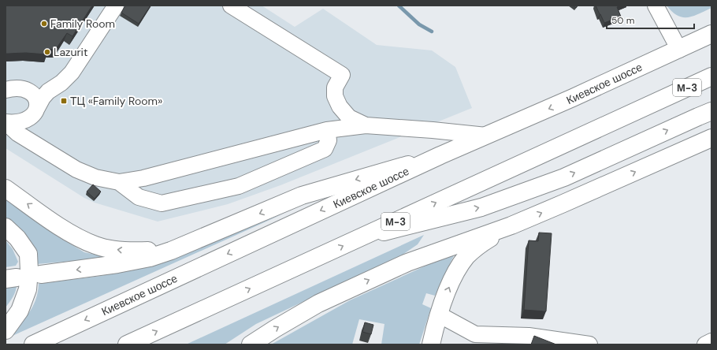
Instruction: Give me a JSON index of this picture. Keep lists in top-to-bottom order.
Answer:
{
  "streets": {
    "main road": ["Киевское шоссе", "М-3"]
  },
  "places": {
    "other": ["Family Room", "Lazurit"],
    "transit": ["ТЦ «Family Room»"]
  },
  "scale_bar": "50 m"
}
